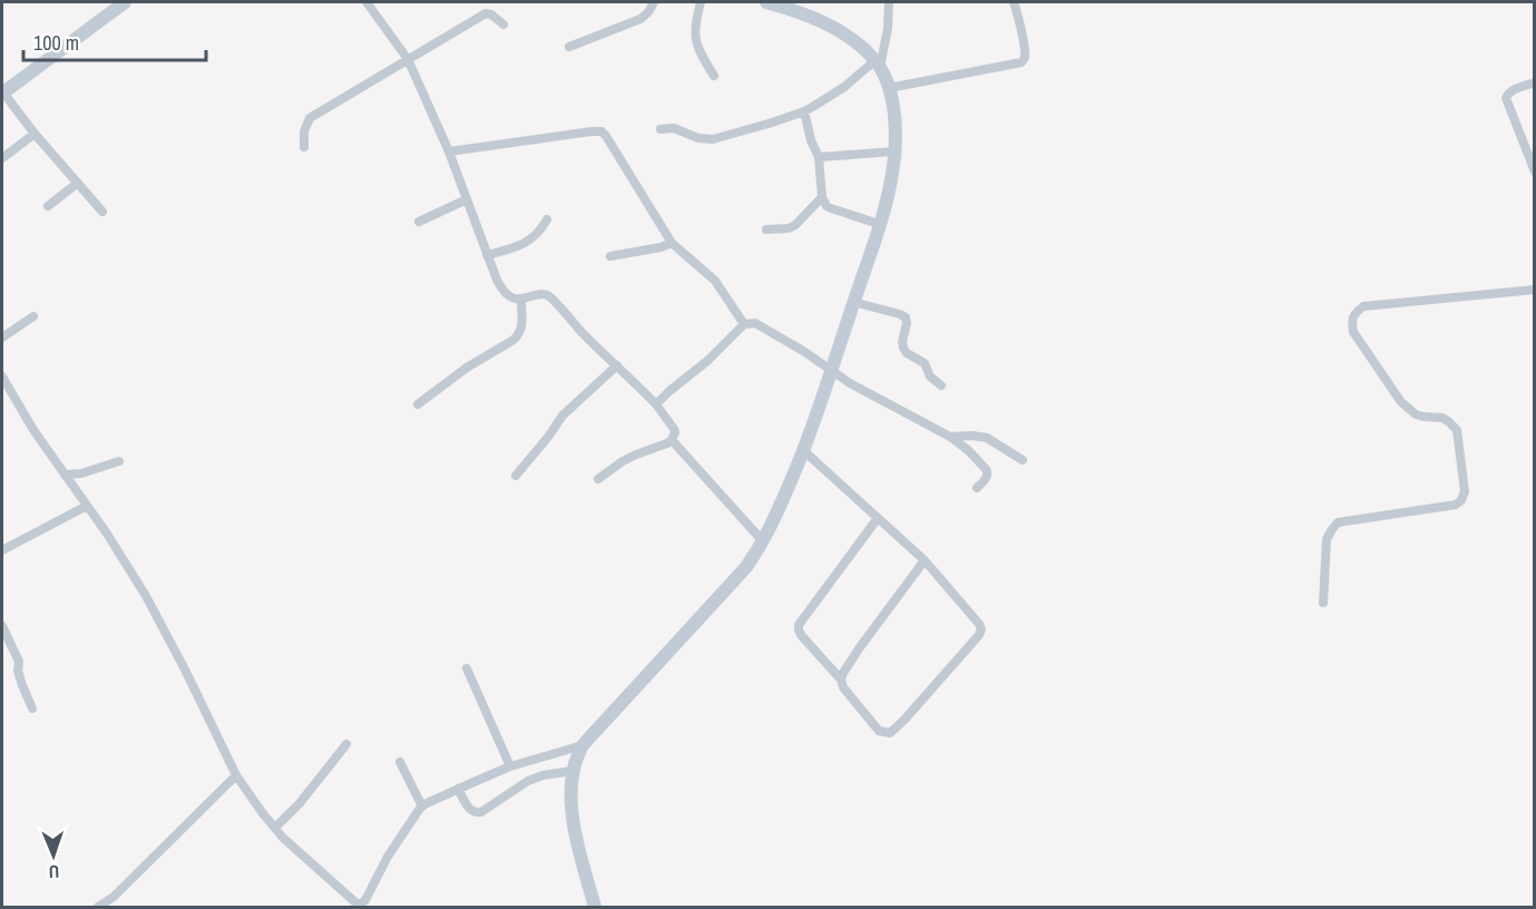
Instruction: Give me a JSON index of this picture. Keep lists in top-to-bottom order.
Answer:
{
  "scale_bar": "100 m",
  "north": "bottom"
}
